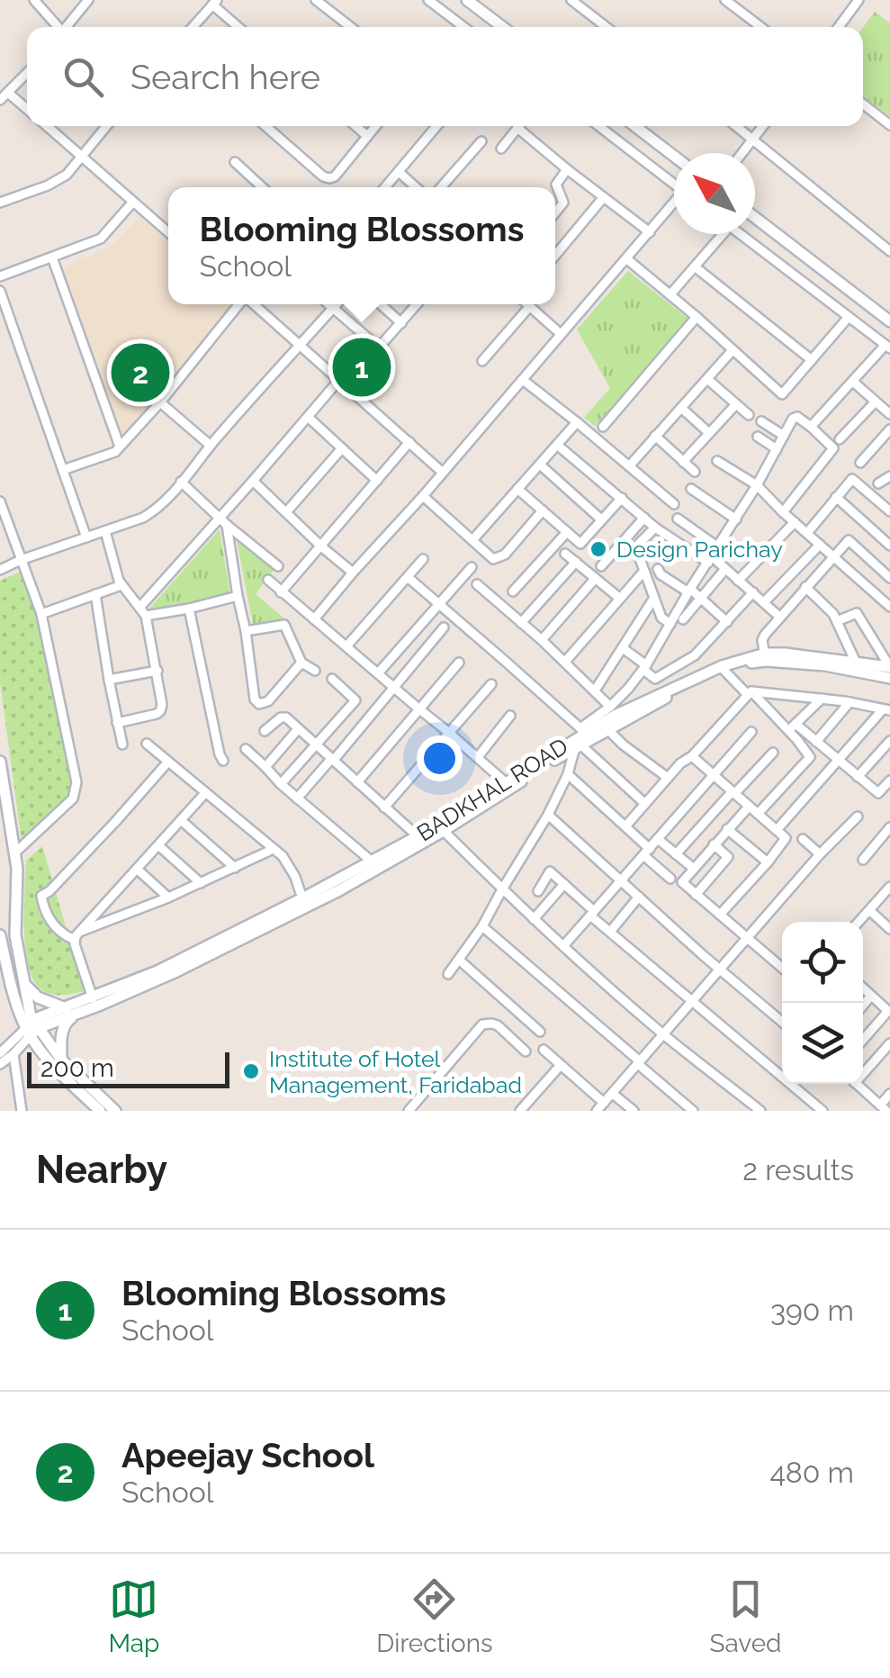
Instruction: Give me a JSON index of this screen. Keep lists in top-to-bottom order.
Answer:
{
  "streets": {
    "street": ["BADKHAL ROAD"]
  },
  "places": ["Design Parichay", "Institute of Hotel Management, Faridabad"],
  "scale_bar": "200 m",
  "north": "top left",
  "page": {
    "search": "Search here",
    "popup": ["Blooming Blossoms", "School"],
    "pins": ["1", "2"],
    "scale": "200 m",
    "heading": ["Nearby", "2 results"],
    "list": [
      {
        "mark": "1",
        "name": "Blooming Blossoms",
        "note": "School",
        "value": "390 m"
      },
      {
        "mark": "2",
        "name": "Apeejay School",
        "note": "School",
        "value": "480 m"
      }
    ],
    "nav": ["Map", "Directions", "Saved"]
  }
}
